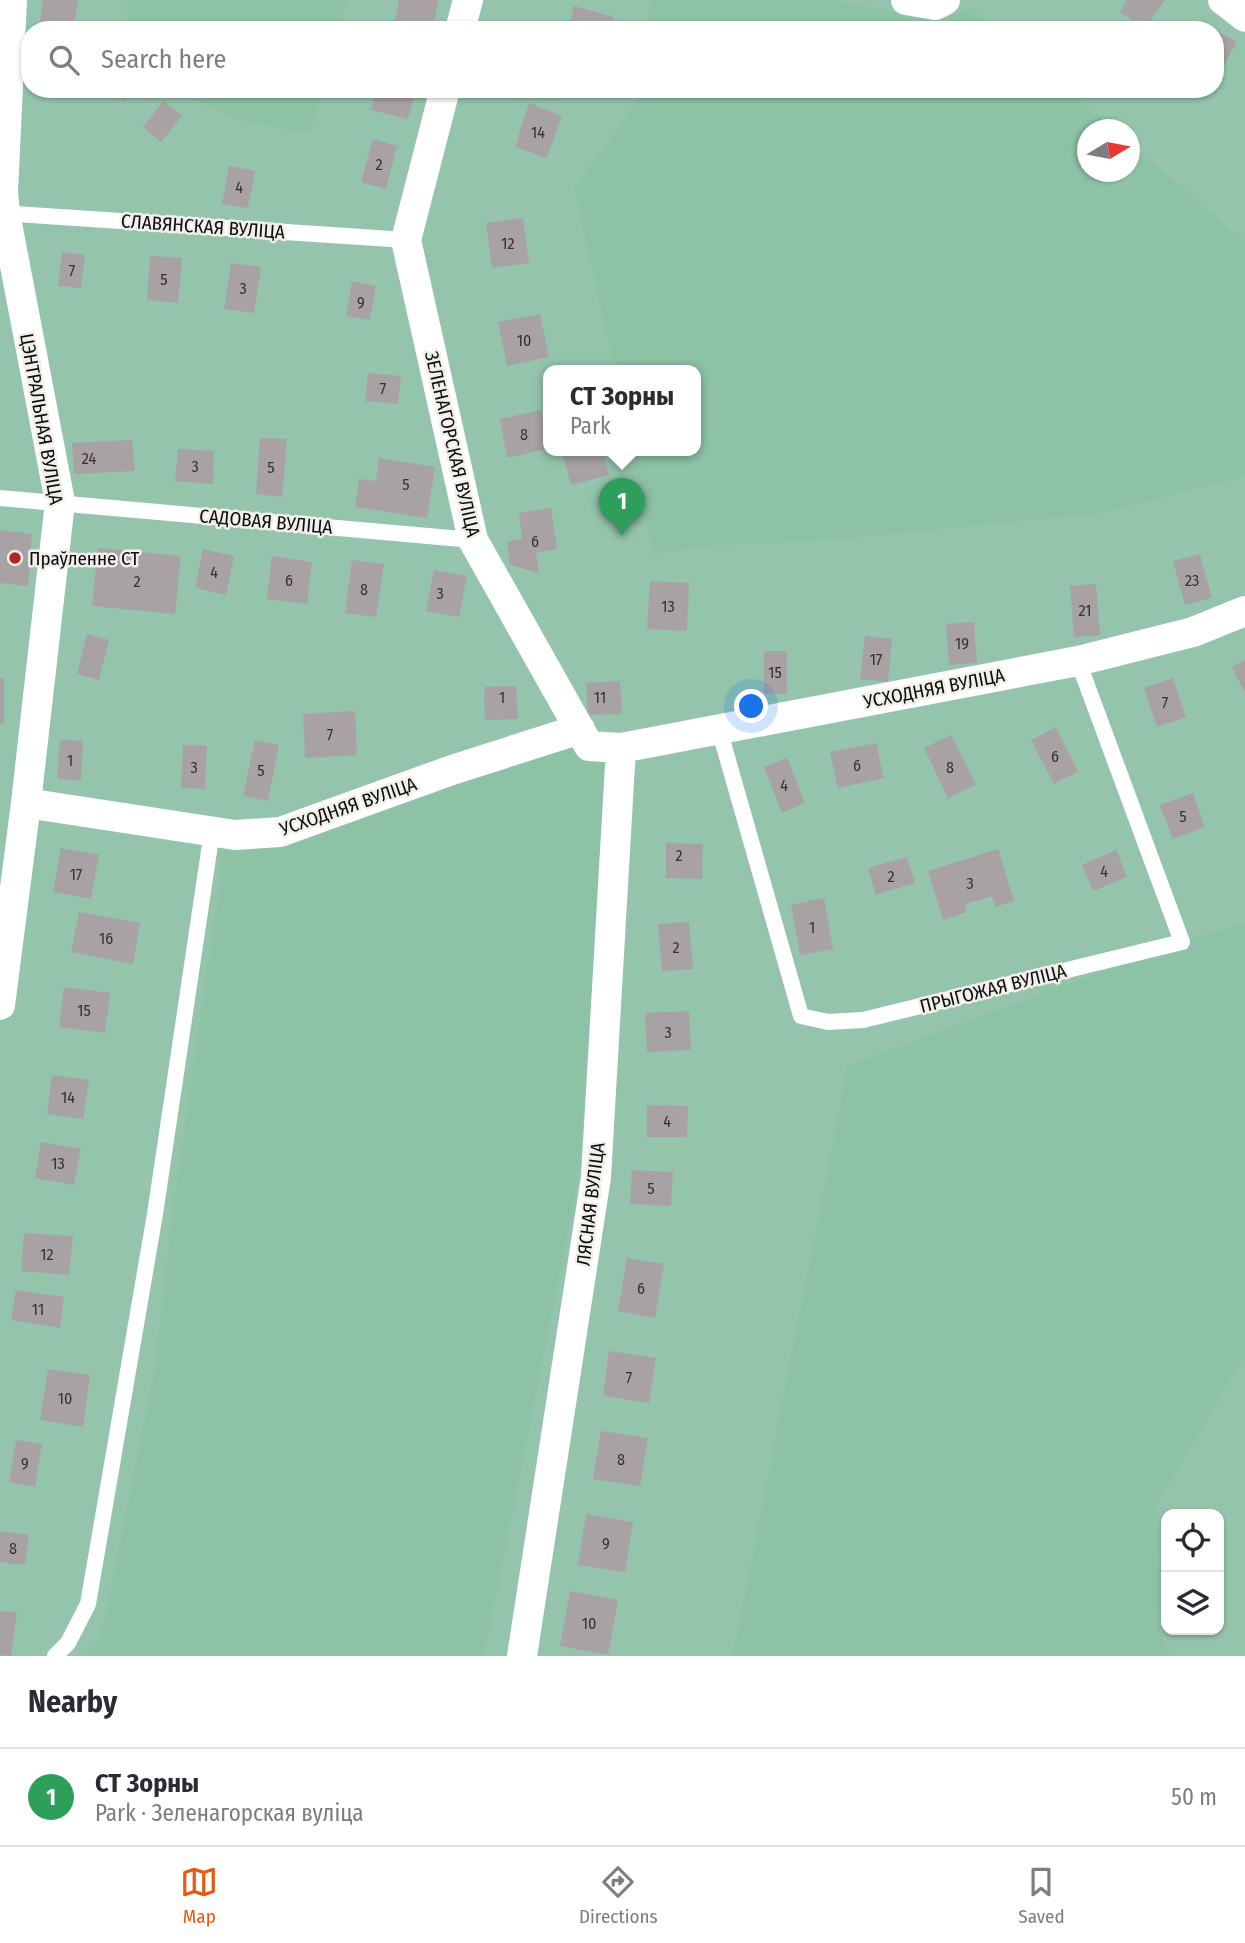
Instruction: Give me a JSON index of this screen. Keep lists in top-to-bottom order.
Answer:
{
  "streets": {
    "street": [
      "ЦЭНТРАЛЬНАЯ ВУЛІЦА",
      "ЗЕЛЕНАГОРСКАЯ ВУЛІЦА",
      "УСХОДНЯЯ ВУЛІЦА",
      "ЛЯСНАЯ ВУЛІЦА"
    ],
    "lane": ["СЛАВЯНСКАЯ ВУЛІЦА", "САДОВАЯ ВУЛІЦА", "ПРЫГОЖАЯ ВУЛІЦА"]
  },
  "crossings": [
    ["СЛАВЯНСКАЯ ВУЛІЦА", "ЦЭНТРАЛЬНАЯ ВУЛІЦА"],
    ["СЛАВЯНСКАЯ ВУЛІЦА", "ЗЕЛЕНАГОРСКАЯ ВУЛІЦА"],
    ["ЦЭНТРАЛЬНАЯ ВУЛІЦА", "САДОВАЯ ВУЛІЦА"],
    ["ЦЭНТРАЛЬНАЯ ВУЛІЦА", "УСХОДНЯЯ ВУЛІЦА"],
    ["ЗЕЛЕНАГОРСКАЯ ВУЛІЦА", "САДОВАЯ ВУЛІЦА"],
    ["ЗЕЛЕНАГОРСКАЯ ВУЛІЦА", "УСХОДНЯЯ ВУЛІЦА"],
    ["ЗЕЛЕНАГОРСКАЯ ВУЛІЦА", "ЛЯСНАЯ ВУЛІЦА"],
    ["УСХОДНЯЯ ВУЛІЦА", "ПРЫГОЖАЯ ВУЛІЦА"],
    ["УСХОДНЯЯ ВУЛІЦА", "ЛЯСНАЯ ВУЛІЦА"]
  ],
  "places": ["Праўленне СТ"],
  "house_numbers": [
    "14",
    "2",
    "4",
    "12",
    "7",
    "5",
    "3",
    "9",
    "10",
    "7",
    "8",
    "24",
    "3",
    "5",
    "5",
    "6",
    "4",
    "6",
    "23",
    "2",
    "8",
    "3",
    "13",
    "21",
    "19",
    "17",
    "15",
    "1",
    "11",
    "7",
    "7",
    "6",
    "1",
    "6",
    "3",
    "8",
    "5",
    "4",
    "5",
    "2",
    "4",
    "17",
    "2",
    "3",
    "1",
    "16",
    "2",
    "15",
    "3",
    "14",
    "4",
    "13",
    "5",
    "12",
    "6",
    "11",
    "7",
    "10",
    "8",
    "9",
    "9",
    "8",
    "10"
  ],
  "north": "right",
  "page": {
    "search": "Search here",
    "popup": ["СТ Зорны", "Park"],
    "pins": "1",
    "heading": "Nearby",
    "list": [
      {
        "mark": "1",
        "name": "СТ Зорны",
        "note": "Park · Зеленагорская вуліца",
        "value": "50 m"
      }
    ],
    "nav": ["Map", "Directions", "Saved"]
  }
}
